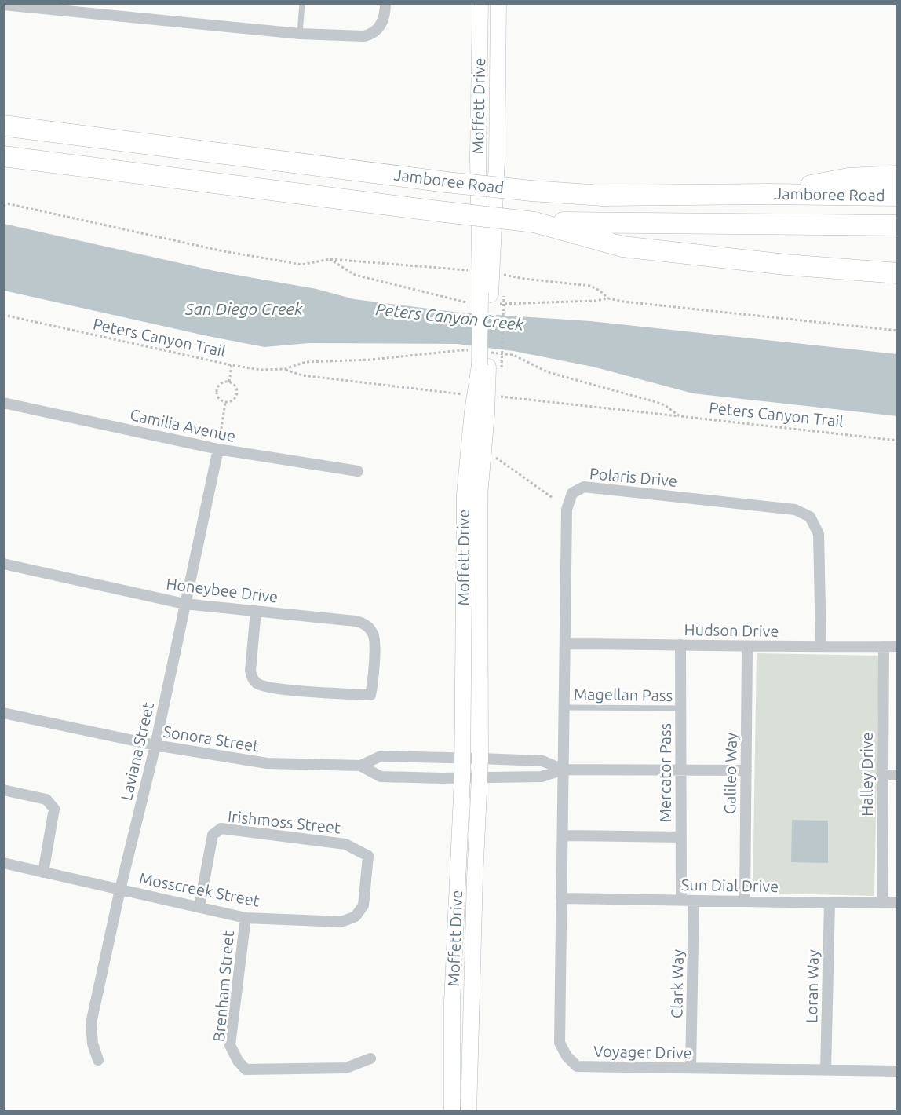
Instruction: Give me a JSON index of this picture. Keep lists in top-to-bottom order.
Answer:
{
  "streets": {
    "highway": ["Jamboree Road"],
    "street": [
      "Moffett Drive",
      "Camilia Avenue",
      "Polaris Drive",
      "Honeybee Drive",
      "Hudson Drive",
      "Sonora Street",
      "Laviana Street",
      "Mercator Pass",
      "Galileo Way",
      "Halley Drive",
      "Irishmoss Street",
      "Sun Dial Drive",
      "Mosscreek Street",
      "Clark Way",
      "Brenham Street",
      "Loran Way",
      "Voyager Drive"
    ],
    "lane": ["Magellan Pass"],
    "path": ["Peters Canyon Trail"]
  },
  "crossings": [
    ["Moffett Drive", "Sonora Street"],
    ["Camilia Avenue", "Laviana Street"],
    ["Polaris Drive", "Hudson Drive"],
    ["Polaris Drive", "Magellan Pass"],
    ["Polaris Drive", "Sonora Street"],
    ["Polaris Drive", "Voyager Drive"],
    ["Honeybee Drive", "Laviana Street"],
    ["Hudson Drive", "Mercator Pass"],
    ["Hudson Drive", "Galileo Way"],
    ["Hudson Drive", "Halley Drive"],
    ["Magellan Pass", "Mercator Pass"],
    ["Sonora Street", "Laviana Street"],
    ["Sonora Street", "Voyager Drive"],
    ["Laviana Street", "Mosscreek Street"],
    ["Mercator Pass", "Sun Dial Drive"],
    ["Galileo Way", "Sun Dial Drive"],
    ["Halley Drive", "Sun Dial Drive"],
    ["Irishmoss Street", "Mosscreek Street"],
    ["Sun Dial Drive", "Clark Way"],
    ["Sun Dial Drive", "Loran Way"],
    ["Sun Dial Drive", "Voyager Drive"],
    ["Mosscreek Street", "Brenham Street"],
    ["Clark Way", "Voyager Drive"],
    ["Loran Way", "Voyager Drive"]
  ],
  "water": ["San Diego Creek", "Peters Canyon Creek"]
}
